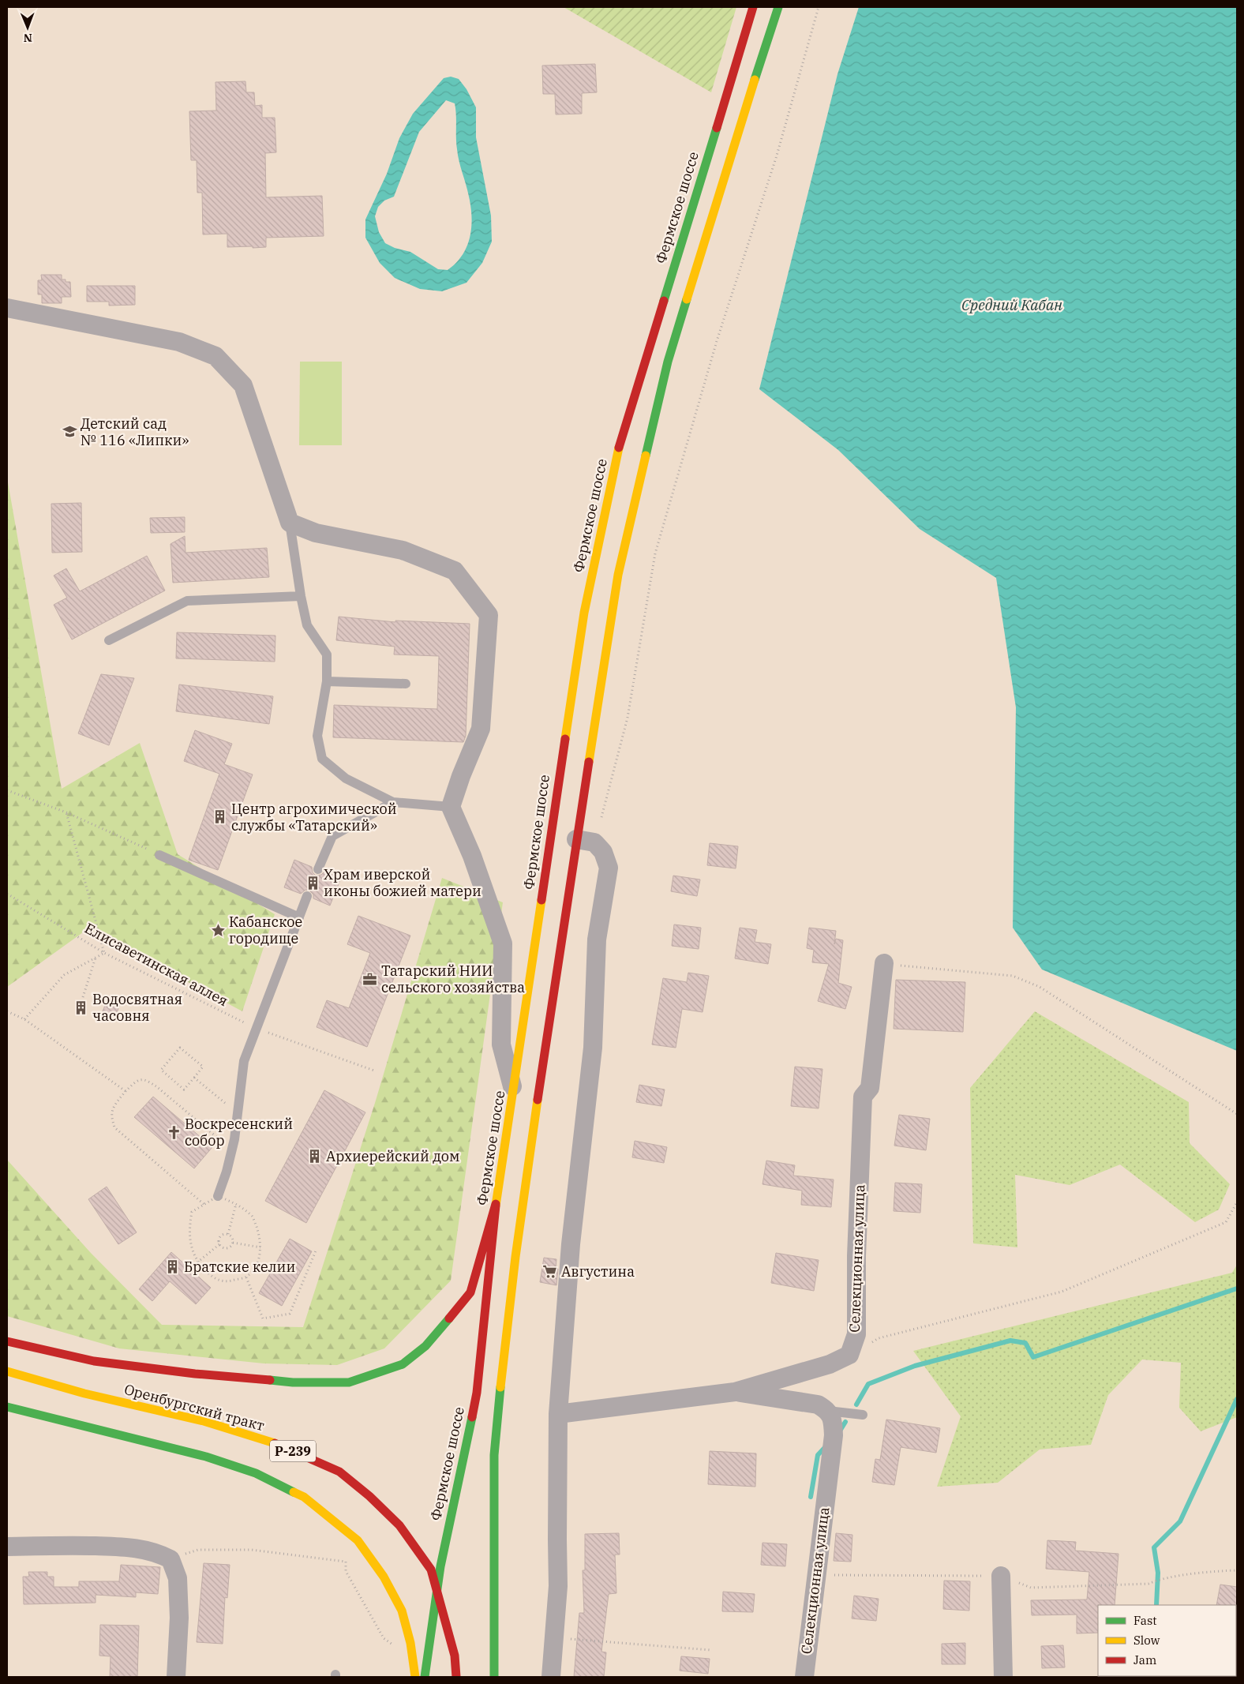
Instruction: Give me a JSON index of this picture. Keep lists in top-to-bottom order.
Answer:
{
  "streets": {
    "main road": ["Фермское шоссе", "Оренбургский тракт", "Р-239"],
    "street": ["Селекционная улица"],
    "path": ["Елисаветинская аллея"]
  },
  "crossings": [
    ["Фермское шоссе", "Оренбургский тракт"]
  ],
  "water": ["Средний Кабан"],
  "places": {
    "school or university": ["Детский сад № 116 «Липки»"],
    "building": [
      "Центр агрохимической службы «Татарский»",
      "Храм иверской иконы божией матери",
      "Водосвятная часовня",
      "Архиерейский дом",
      "Братские келии"
    ],
    "place": ["Кабанское городище"],
    "office": ["Татарский НИИ сельского хозяйства"],
    "church": ["Воскресенский собор"],
    "supermarket": ["Августина"]
  },
  "legend": ["Fast", "Slow", "Jam"],
  "north": "bottom"
}
